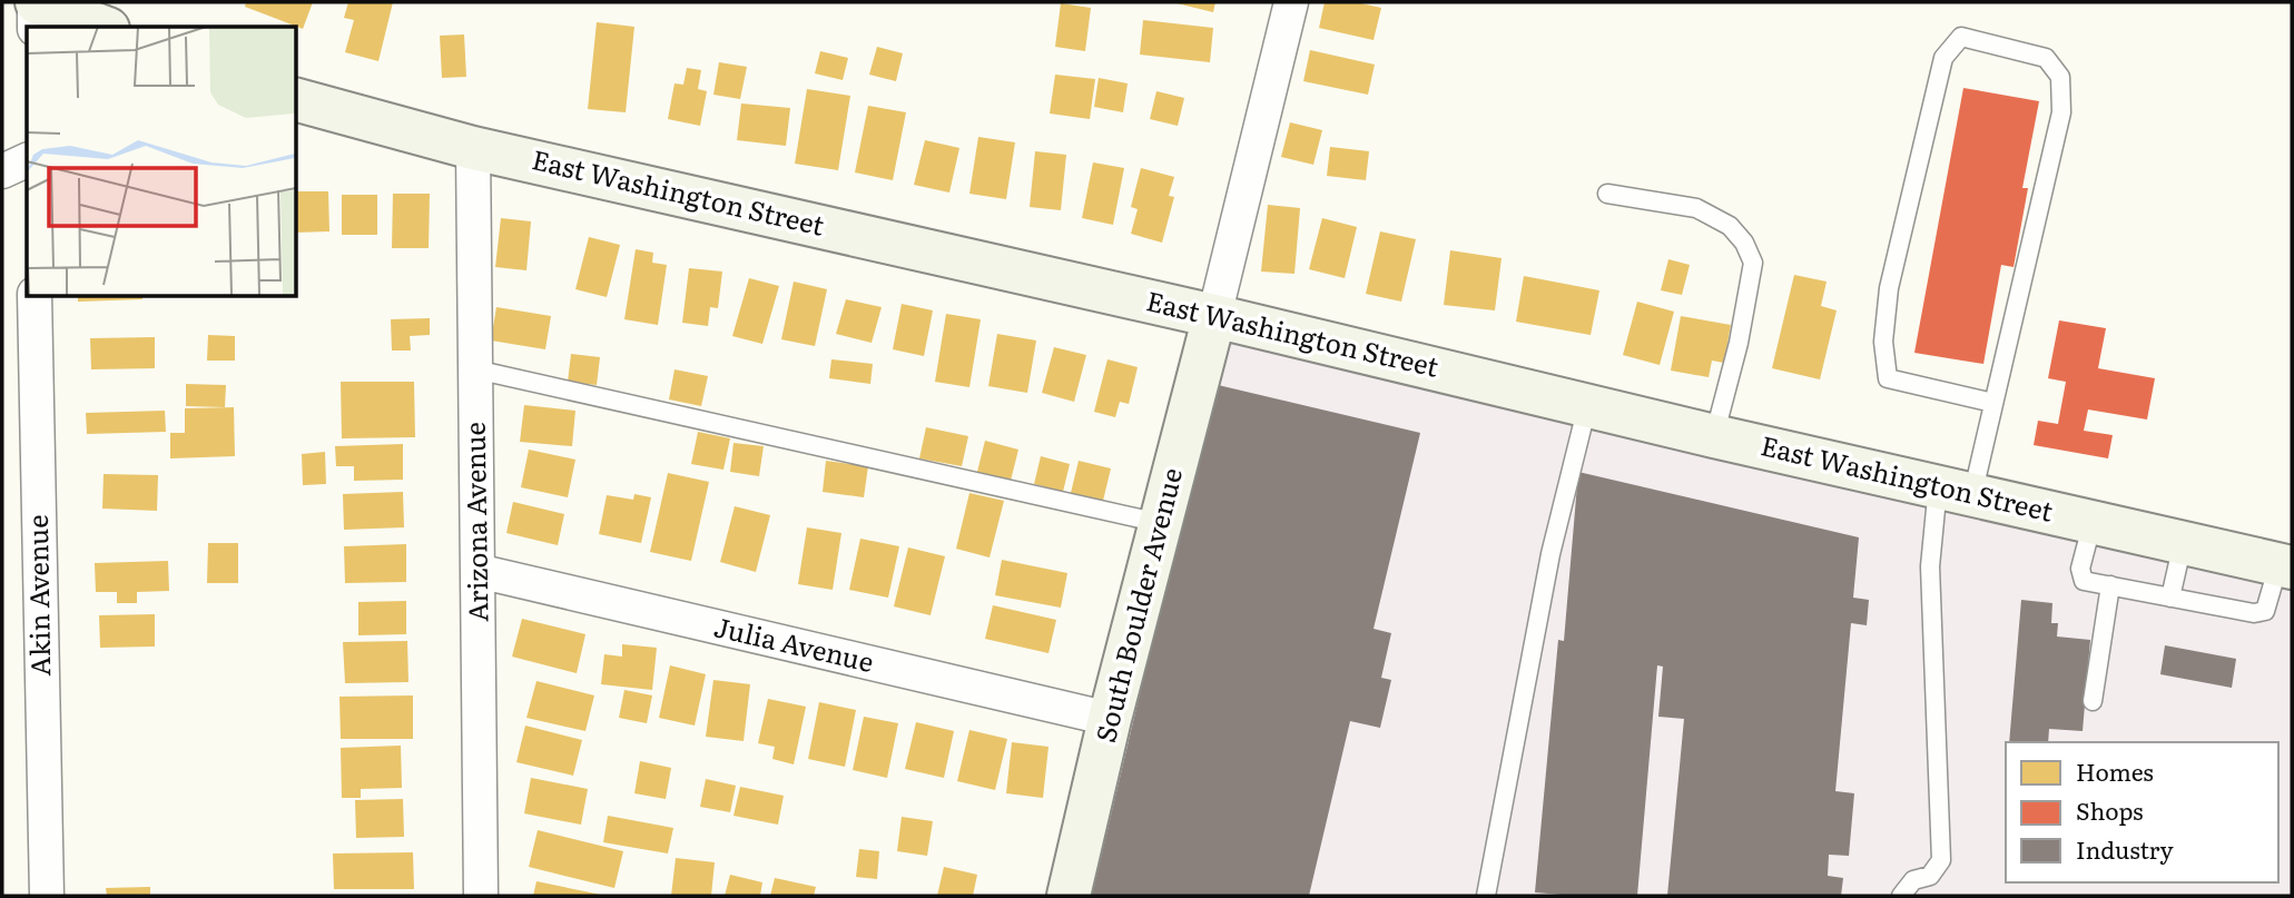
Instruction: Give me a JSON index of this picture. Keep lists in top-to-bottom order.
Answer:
{
  "streets": {
    "street": [
      "East Washington Street",
      "Arizona Avenue",
      "Akin Avenue",
      "South Boulder Avenue",
      "Julia Avenue"
    ]
  },
  "crossings": [
    ["East Washington Street", "Arizona Avenue"],
    ["East Washington Street", "South Boulder Avenue"],
    ["Arizona Avenue", "Julia Avenue"],
    ["South Boulder Avenue", "Julia Avenue"]
  ],
  "legend": ["Homes", "Shops", "Industry"]
}
